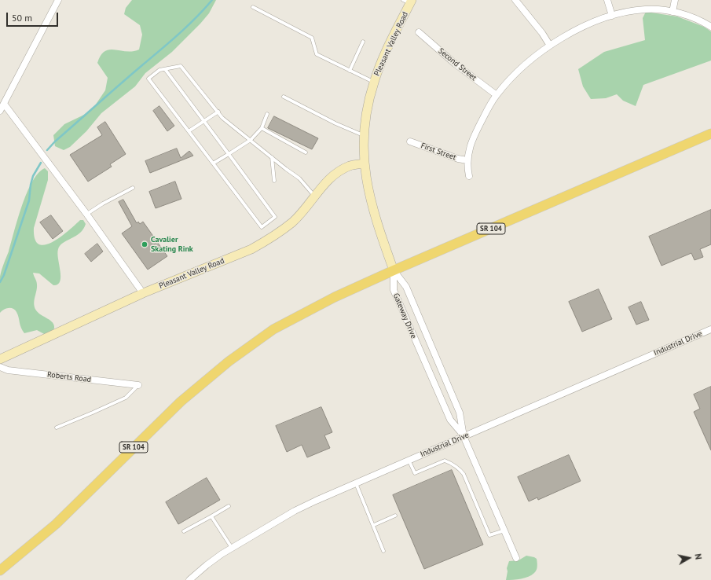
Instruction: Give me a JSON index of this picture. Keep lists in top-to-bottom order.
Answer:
{
  "streets": {
    "main road": ["SR 104"],
    "street": [
      "Pleasant Valley Road",
      "Second Street",
      "First Street",
      "Gateway Drive",
      "Industrial Drive",
      "Roberts Road"
    ]
  },
  "crossings": [
    ["Pleasant Valley Road", "SR 104"],
    ["Pleasant Valley Road", "Gateway Drive"],
    ["SR 104", "Gateway Drive"],
    ["Gateway Drive", "Industrial Drive"]
  ],
  "places": ["Cavalier Skating Rink"],
  "scale_bar": "50 m",
  "north": "right"
}
